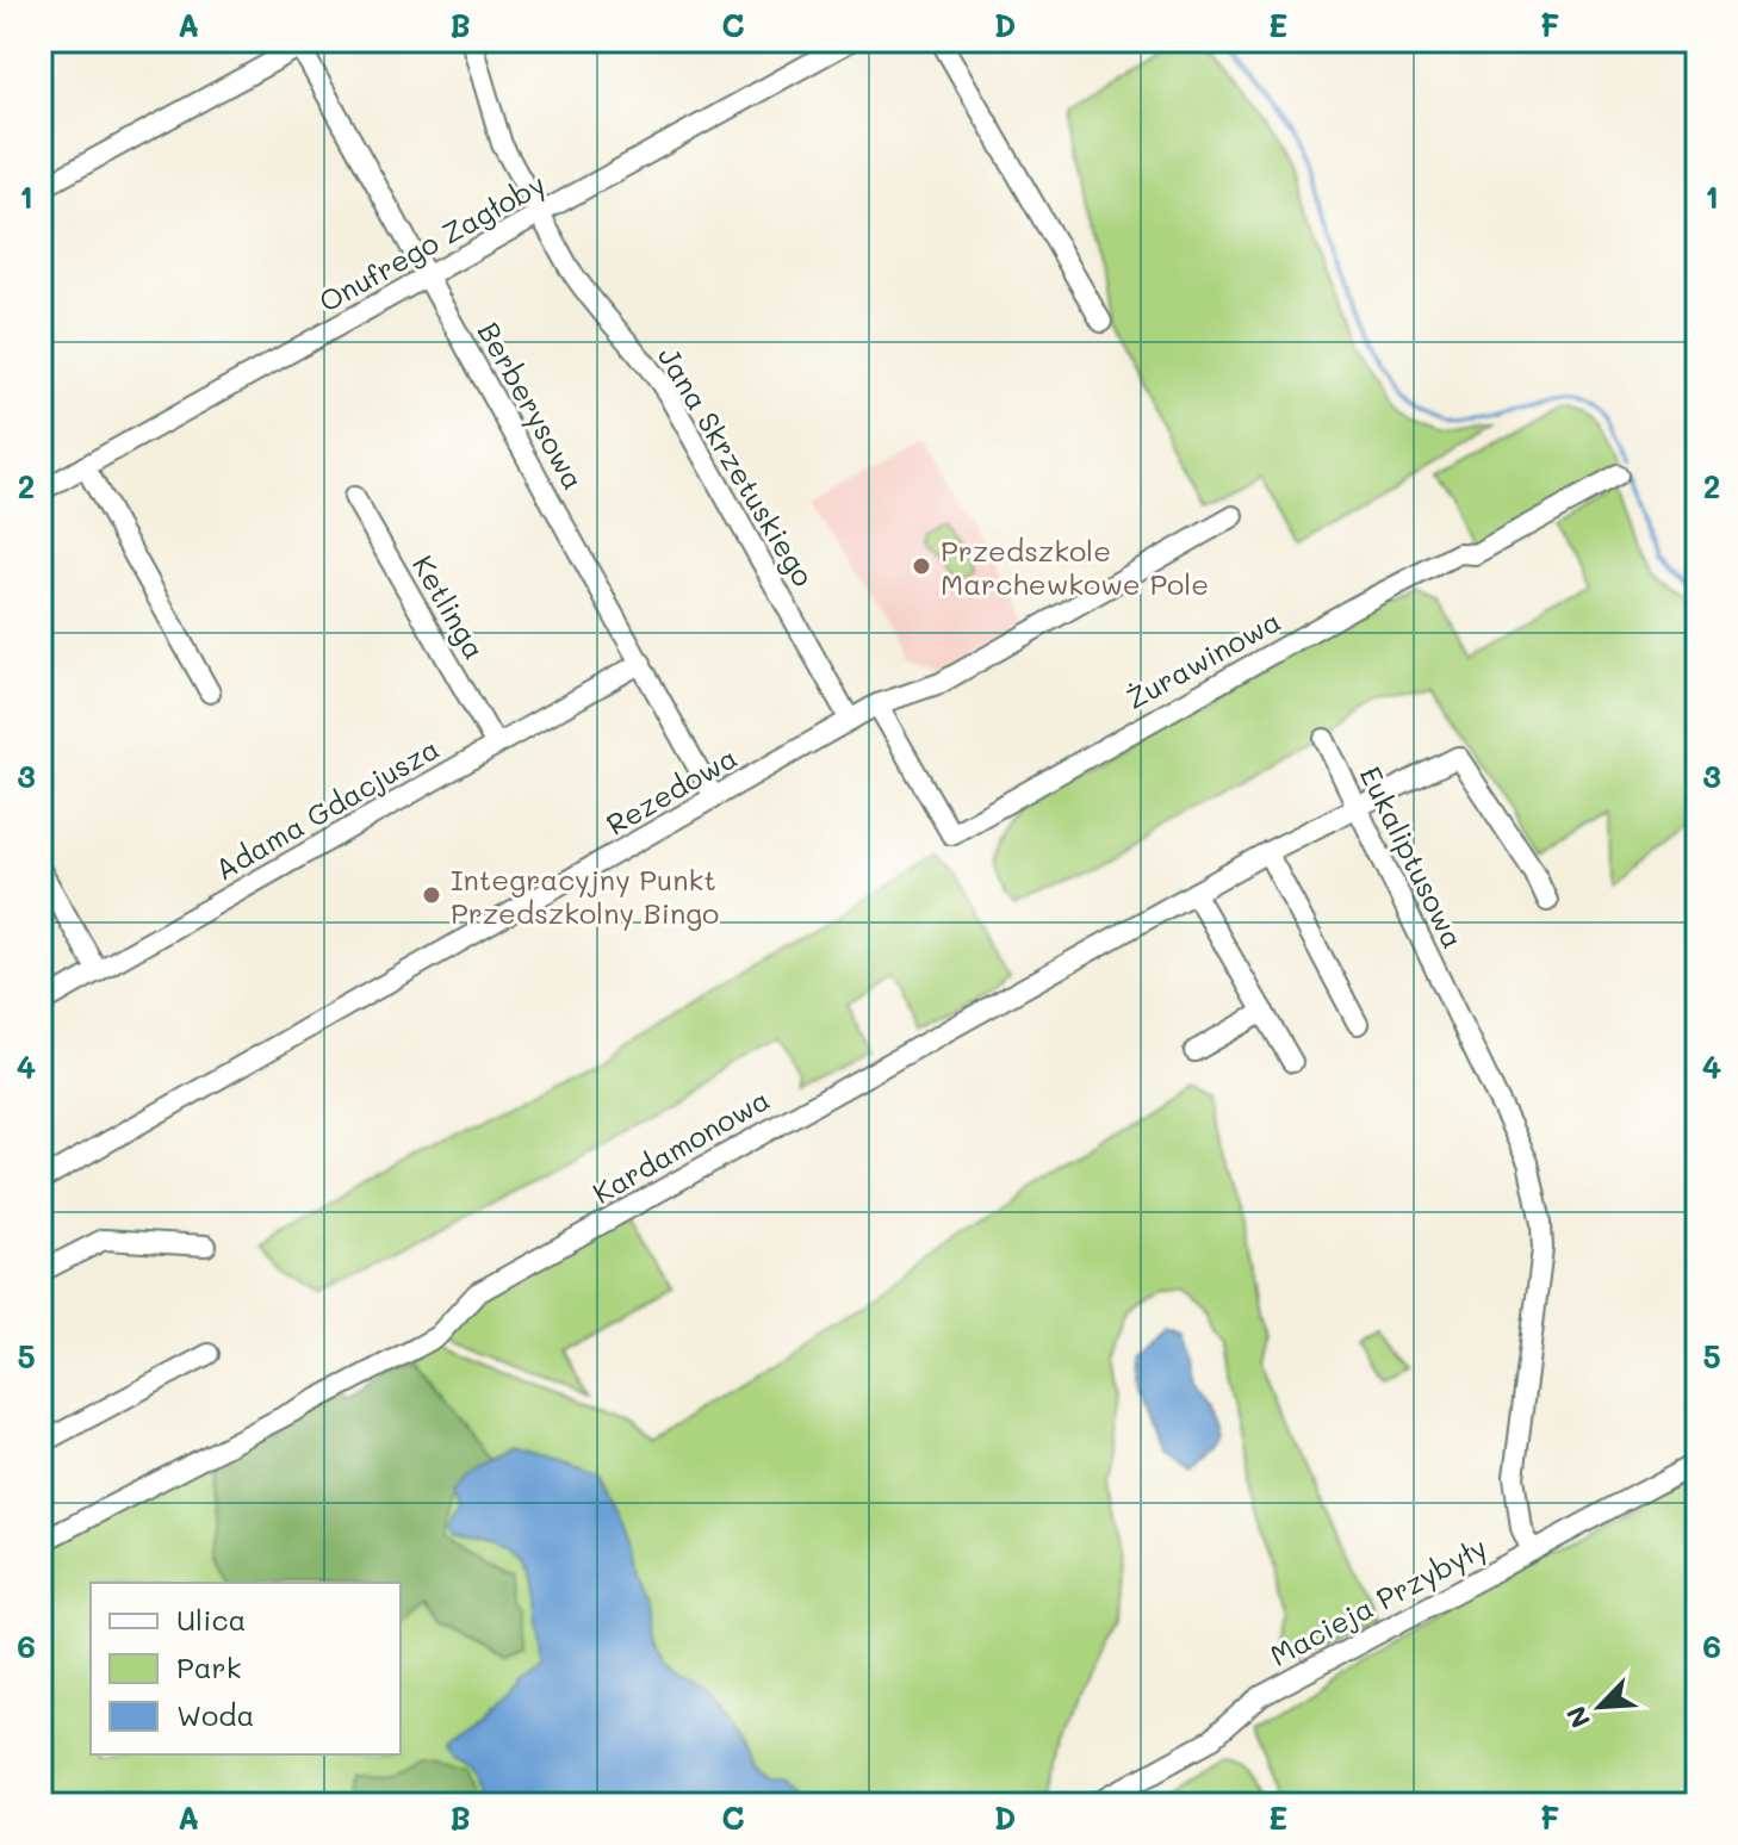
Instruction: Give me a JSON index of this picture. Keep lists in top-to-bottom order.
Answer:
{
  "streets": {
    "street": [
      "Onufrego Zagłoby",
      "Berberysowa",
      "Jana Skrzetuskiego",
      "Ketlinga",
      "Żurawinowa",
      "Rezedowa",
      "Adama Gdacjusza",
      "Eukaliptusowa",
      "Kardamonowa",
      "Macieja Przybyły"
    ]
  },
  "crossings": [
    ["Onufrego Zagłoby", "Berberysowa"],
    ["Onufrego Zagłoby", "Jana Skrzetuskiego"],
    ["Berberysowa", "Rezedowa"],
    ["Berberysowa", "Adama Gdacjusza"],
    ["Jana Skrzetuskiego", "Rezedowa"],
    ["Ketlinga", "Adama Gdacjusza"],
    ["Żurawinowa", "Rezedowa"],
    ["Eukaliptusowa", "Kardamonowa"],
    ["Eukaliptusowa", "Macieja Przybyły"]
  ],
  "places": ["Przedszkole Marchewkowe Pole", "Integracyjny Punkt Przedszkolny Bingo"],
  "legend": ["Ulica", "Park", "Woda"],
  "north": "bottom left",
  "grid": {
    "columns": [
      "A",
      "B",
      "C",
      "D",
      "E",
      "F"
    ],
    "rows": [
      "1",
      "2",
      "3",
      "4",
      "5",
      "6"
    ]
  }
}
